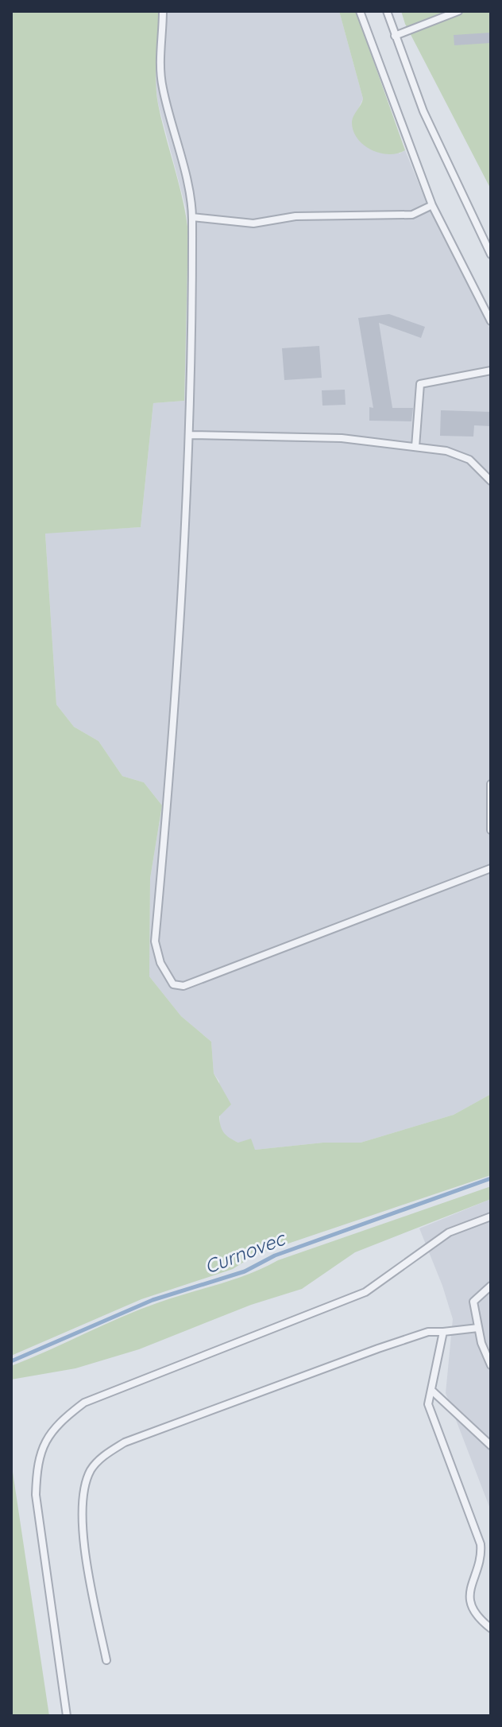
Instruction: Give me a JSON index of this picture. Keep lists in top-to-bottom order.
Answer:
{
  "water": ["Curnovec"]
}
